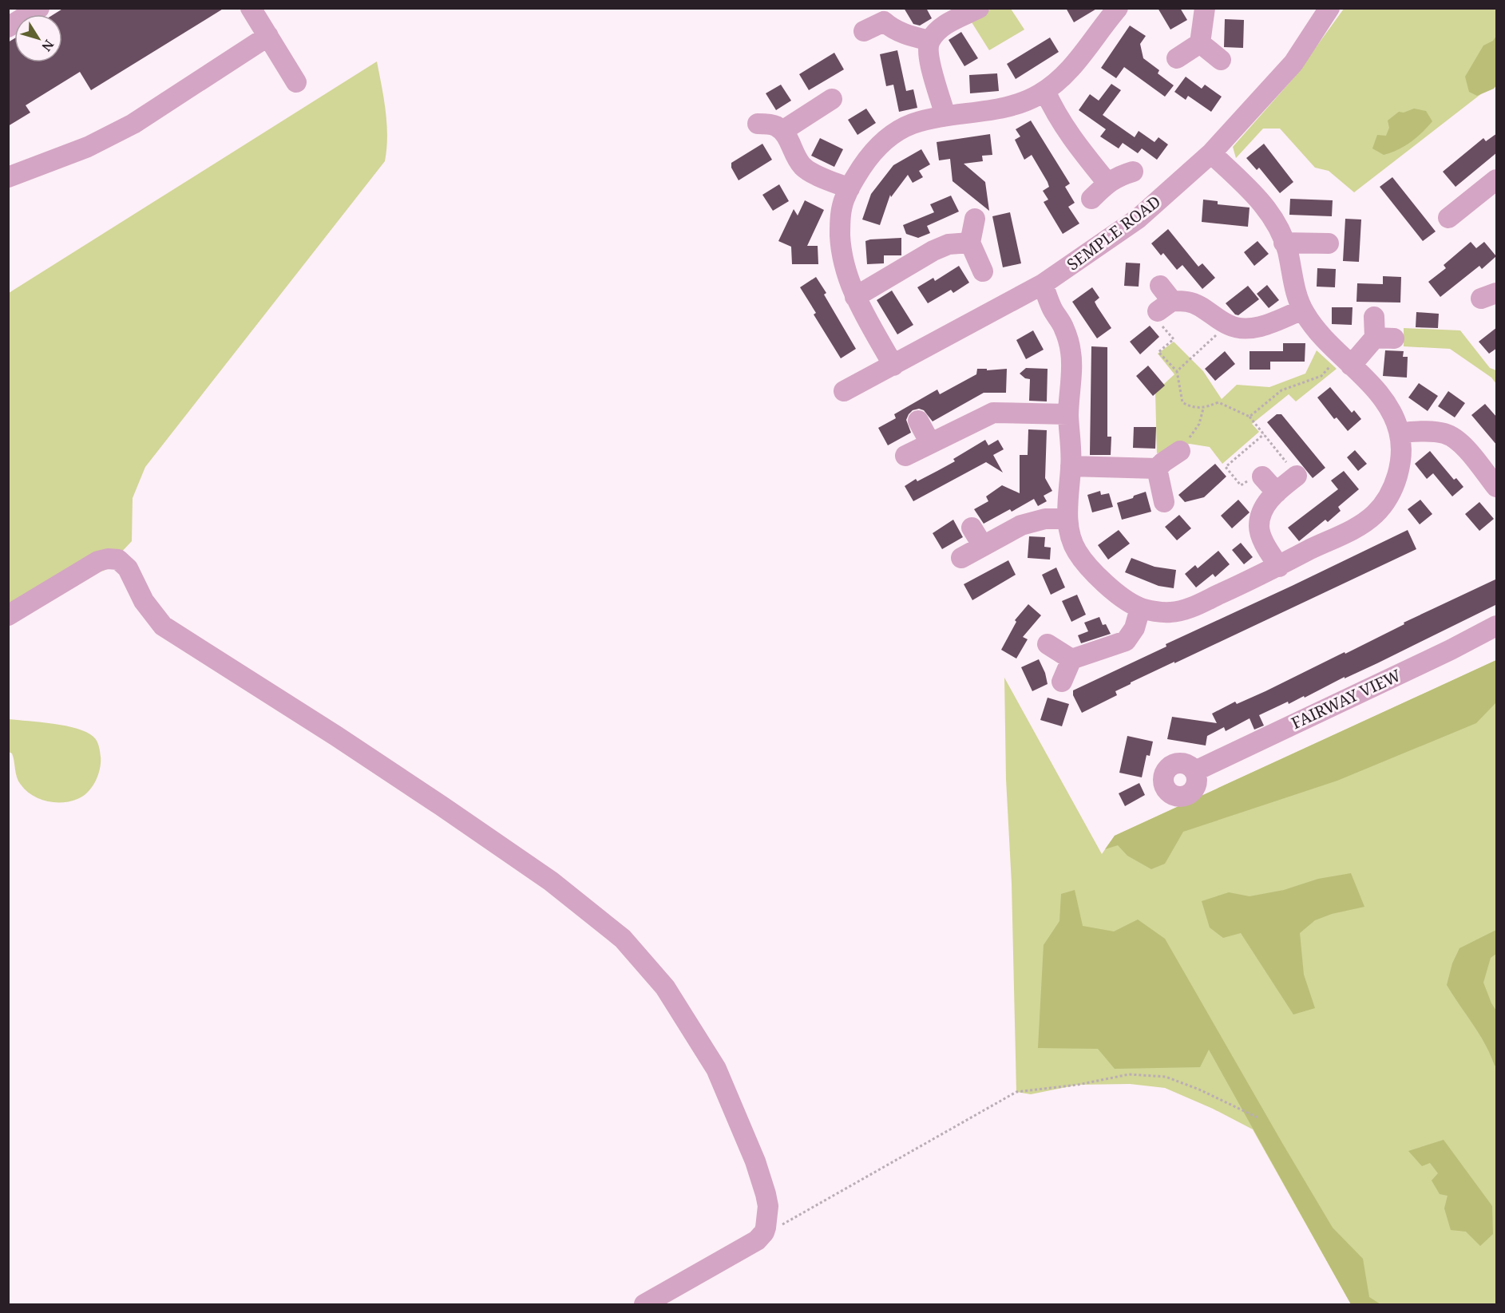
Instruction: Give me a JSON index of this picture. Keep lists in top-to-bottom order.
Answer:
{
  "streets": {
    "street": ["SEMPLE ROAD", "FAIRWAY VIEW"]
  },
  "north": "bottom right"
}
